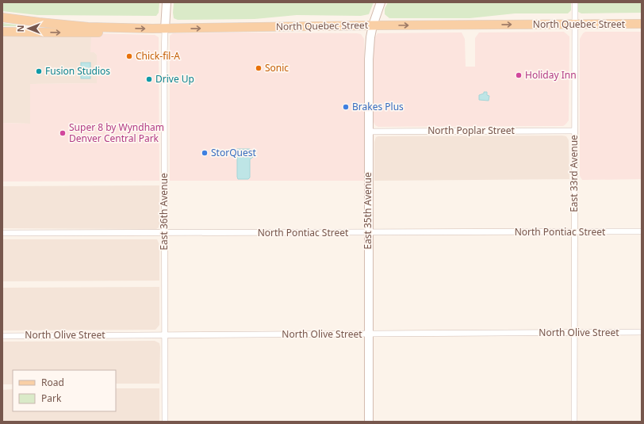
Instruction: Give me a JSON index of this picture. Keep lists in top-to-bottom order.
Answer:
{
  "streets": {
    "main road": ["North Quebec Street"],
    "street": [
      "North Poplar Street",
      "East 33rd Avenue",
      "East 35th Avenue",
      "East 36th Avenue",
      "North Pontiac Street",
      "North Olive Street"
    ]
  },
  "crossings": [
    ["North Quebec Street", "East 33rd Avenue"],
    ["North Quebec Street", "East 35th Avenue"],
    ["North Quebec Street", "East 36th Avenue"],
    ["North Poplar Street", "East 33rd Avenue"],
    ["North Poplar Street", "East 35th Avenue"],
    ["East 33rd Avenue", "North Pontiac Street"],
    ["East 33rd Avenue", "North Olive Street"],
    ["East 35th Avenue", "North Pontiac Street"],
    ["East 35th Avenue", "North Olive Street"],
    ["East 36th Avenue", "North Pontiac Street"],
    ["East 36th Avenue", "North Olive Street"]
  ],
  "one_way": ["North Quebec Street"],
  "places": [
    "Chick-fil-A",
    "Sonic",
    "Fusion Studios",
    "Holiday Inn",
    "Drive Up",
    "Brakes Plus",
    "Super 8 by Wyndham Denver Central Park",
    "StorQuest"
  ],
  "legend": ["Road", "Park"],
  "north": "left"
}
